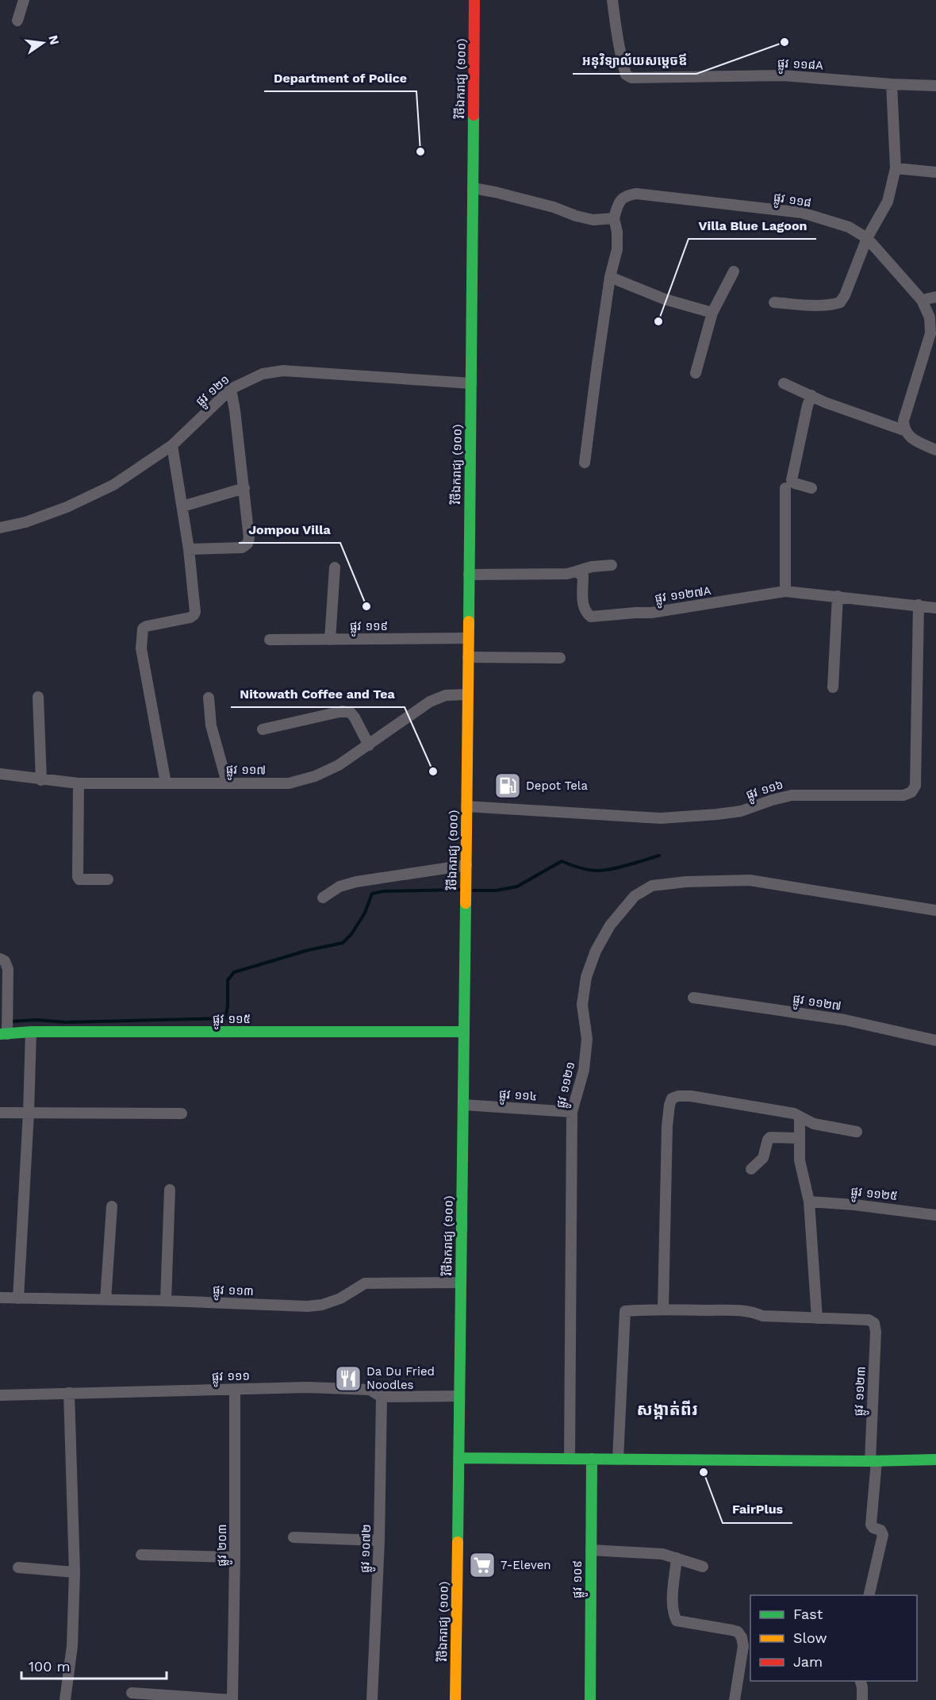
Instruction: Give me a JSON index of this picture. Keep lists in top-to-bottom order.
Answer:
{
  "streets": {
    "main road": ["វិថីឯករាជ្យ (១០០)", "ផ្លូវ ១១៥", "ផ្លូវ ១០៩"],
    "street": [
      "ផ្លូវ ១១៨A",
      "ផ្លូវ ១១៨",
      "ផ្លូវ ១២១",
      "ផ្លូវ ១១២៧A",
      "ផ្លូវ ១១៩",
      "ផ្លូវ ១១៧",
      "ផ្លូវ ១១៦",
      "ផ្លូវ ១១២៧",
      "ផ្លូវ ១១២១",
      "ផ្លូវ ១១៤",
      "ផ្លូវ ១១២៥",
      "ផ្លូវ ១១៣",
      "ផ្លូវ ១១១",
      "ផ្លូវ ១១២៣",
      "ផ្លូវ ២០៣",
      "ផ្លូវ ១០៧២"
    ]
  },
  "crossings": [
    ["វិថីឯករាជ្យ (១០០)", "ផ្លូវ ១២១"],
    ["វិថីឯករាជ្យ (១០០)", "ផ្លូវ ១១៩"],
    ["វិថីឯករាជ្យ (១០០)", "ផ្លូវ ១១៧"],
    ["វិថីឯករាជ្យ (១០០)", "ផ្លូវ ១១៦"],
    ["វិថីឯករាជ្យ (១០០)", "ផ្លូវ ១១៥"],
    ["វិថីឯករាជ្យ (១០០)", "ផ្លូវ ១១៤"],
    ["វិថីឯករាជ្យ (១០០)", "ផ្លូវ ១១៣"],
    ["វិថីឯករាជ្យ (១០០)", "ផ្លូវ ១១១"],
    ["ផ្លូវ ១១២៧A", "ផ្លូវ ១១៦"],
    ["ផ្លូវ ១១២១", "ផ្លូវ ១១៤"],
    ["ផ្លូវ ១១១", "ផ្លូវ ២០៣"],
    ["ផ្លូវ ១១១", "ផ្លូវ ១០៧២"]
  ],
  "districts": ["សង្កាត់ពីរ"],
  "places": {
    "other": [
      "អនុវិទ្យាល័យសម្តេចឪ",
      "Department of Police",
      "Villa Blue Lagoon",
      "Jompou Villa",
      "Nitowath Coffee and Tea",
      "FairPlus"
    ],
    "fuel station": ["Depot Tela"],
    "restaurant": ["Da Du Fried Noodles"],
    "supermarket": ["7-Eleven"]
  },
  "legend": ["Fast", "Slow", "Jam"],
  "scale_bar": "100 m",
  "north": "right"
}
